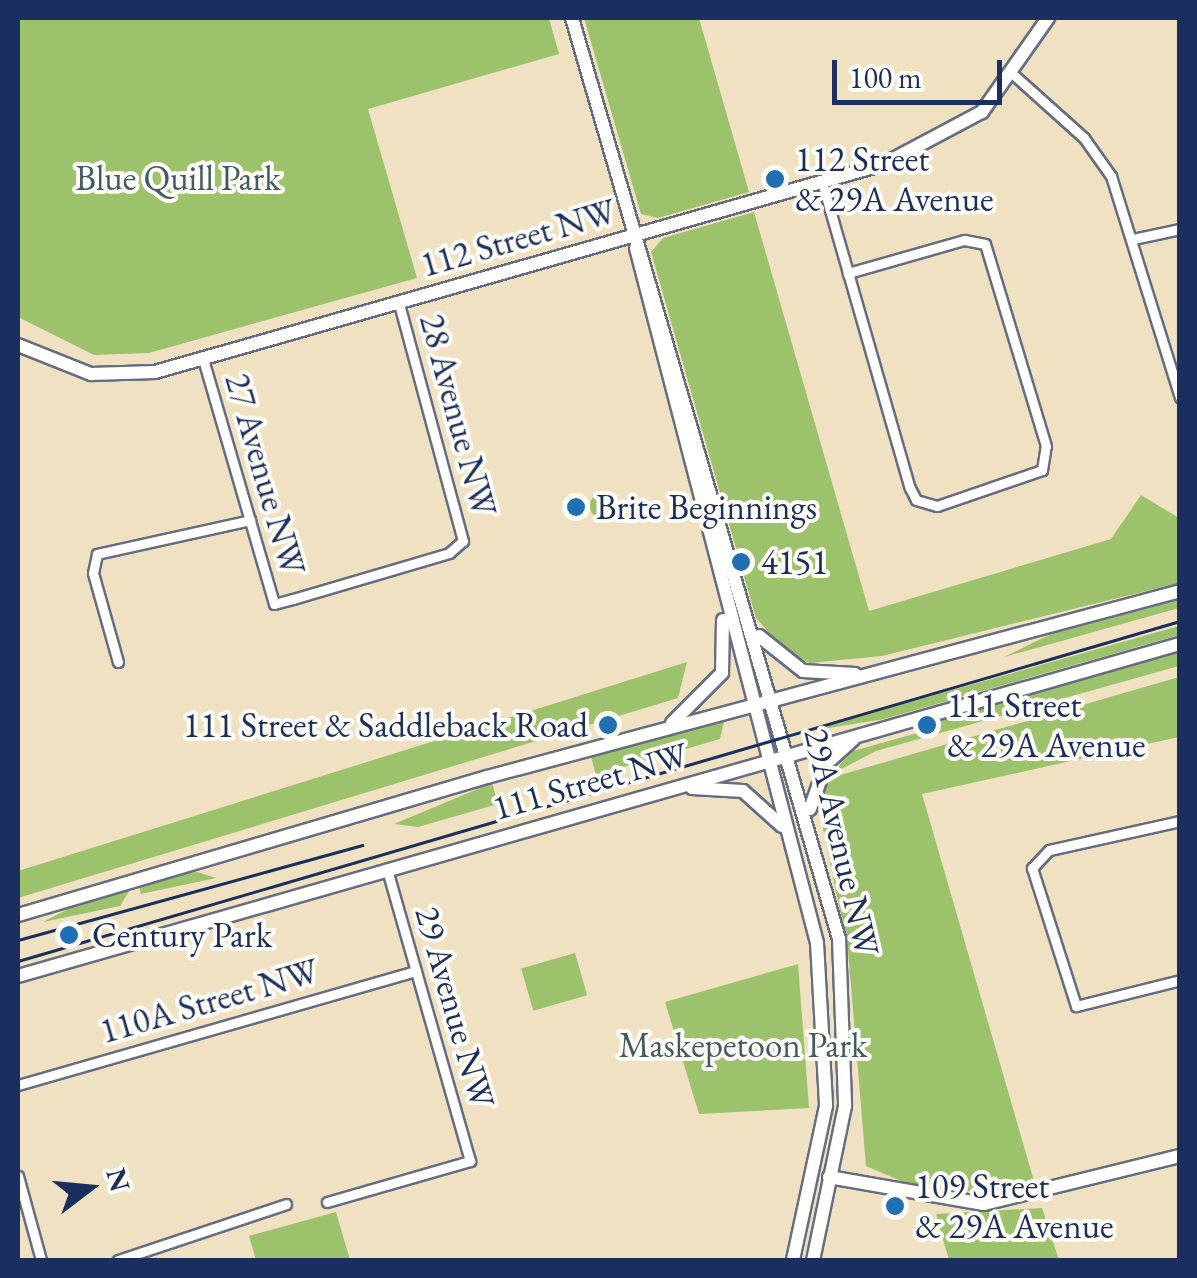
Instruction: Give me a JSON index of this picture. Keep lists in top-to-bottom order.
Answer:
{
  "streets": {
    "street": [
      "112 Street NW",
      "28 Avenue NW",
      "27 Avenue NW",
      "111 Street NW",
      "29A Avenue NW",
      "110A Street NW",
      "29 Avenue NW"
    ]
  },
  "crossings": [
    ["112 Street NW", "28 Avenue NW"],
    ["112 Street NW", "27 Avenue NW"],
    ["112 Street NW", "29A Avenue NW"],
    ["28 Avenue NW", "27 Avenue NW"],
    ["111 Street NW", "29A Avenue NW"],
    ["111 Street NW", "29 Avenue NW"],
    ["110A Street NW", "29 Avenue NW"]
  ],
  "parks": ["Blue Quill Park", "Maskepetoon Park"],
  "places": [
    "112 Street & 29A Avenue",
    "Brite Beginnings",
    "4151",
    "111 Street & Saddleback Road",
    "111 Street & 29A Avenue",
    "Century Park",
    "109 Street & 29A Avenue"
  ],
  "scale_bar": "100 m",
  "north": "right"
}
